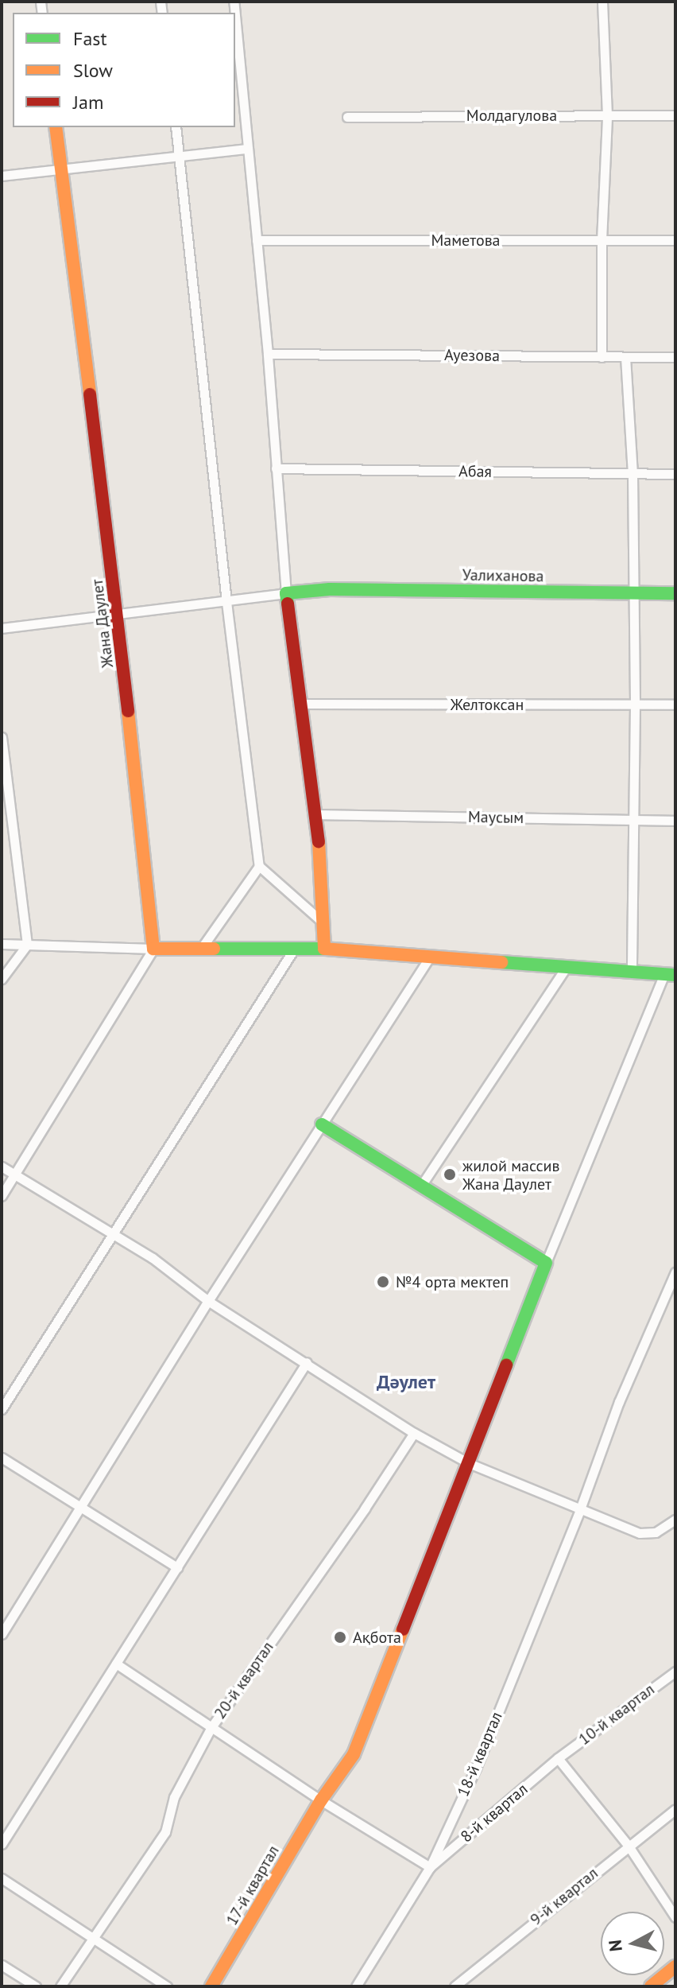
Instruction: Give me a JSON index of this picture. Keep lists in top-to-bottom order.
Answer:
{
  "streets": {
    "street": [
      "Молдагулова",
      "Маметова",
      "Ауезова",
      "Абая",
      "Уалиханова",
      "Жана Даулет",
      "Желтоксан",
      "Маусым",
      "20-й квартал",
      "10-й квартал",
      "18-й квартал",
      "8-й квартал",
      "17-й квартал",
      "9-й квартал"
    ]
  },
  "crossings": [
    ["10-й квартал", "8-й квартал"],
    ["18-й квартал", "8-й квартал"]
  ],
  "districts": ["Дәулет"],
  "places": ["жилой массив Жана Даулет", "№4 орта мектеп", "Ақбота"],
  "legend": ["Fast", "Slow", "Jam"],
  "north": "left"
}
